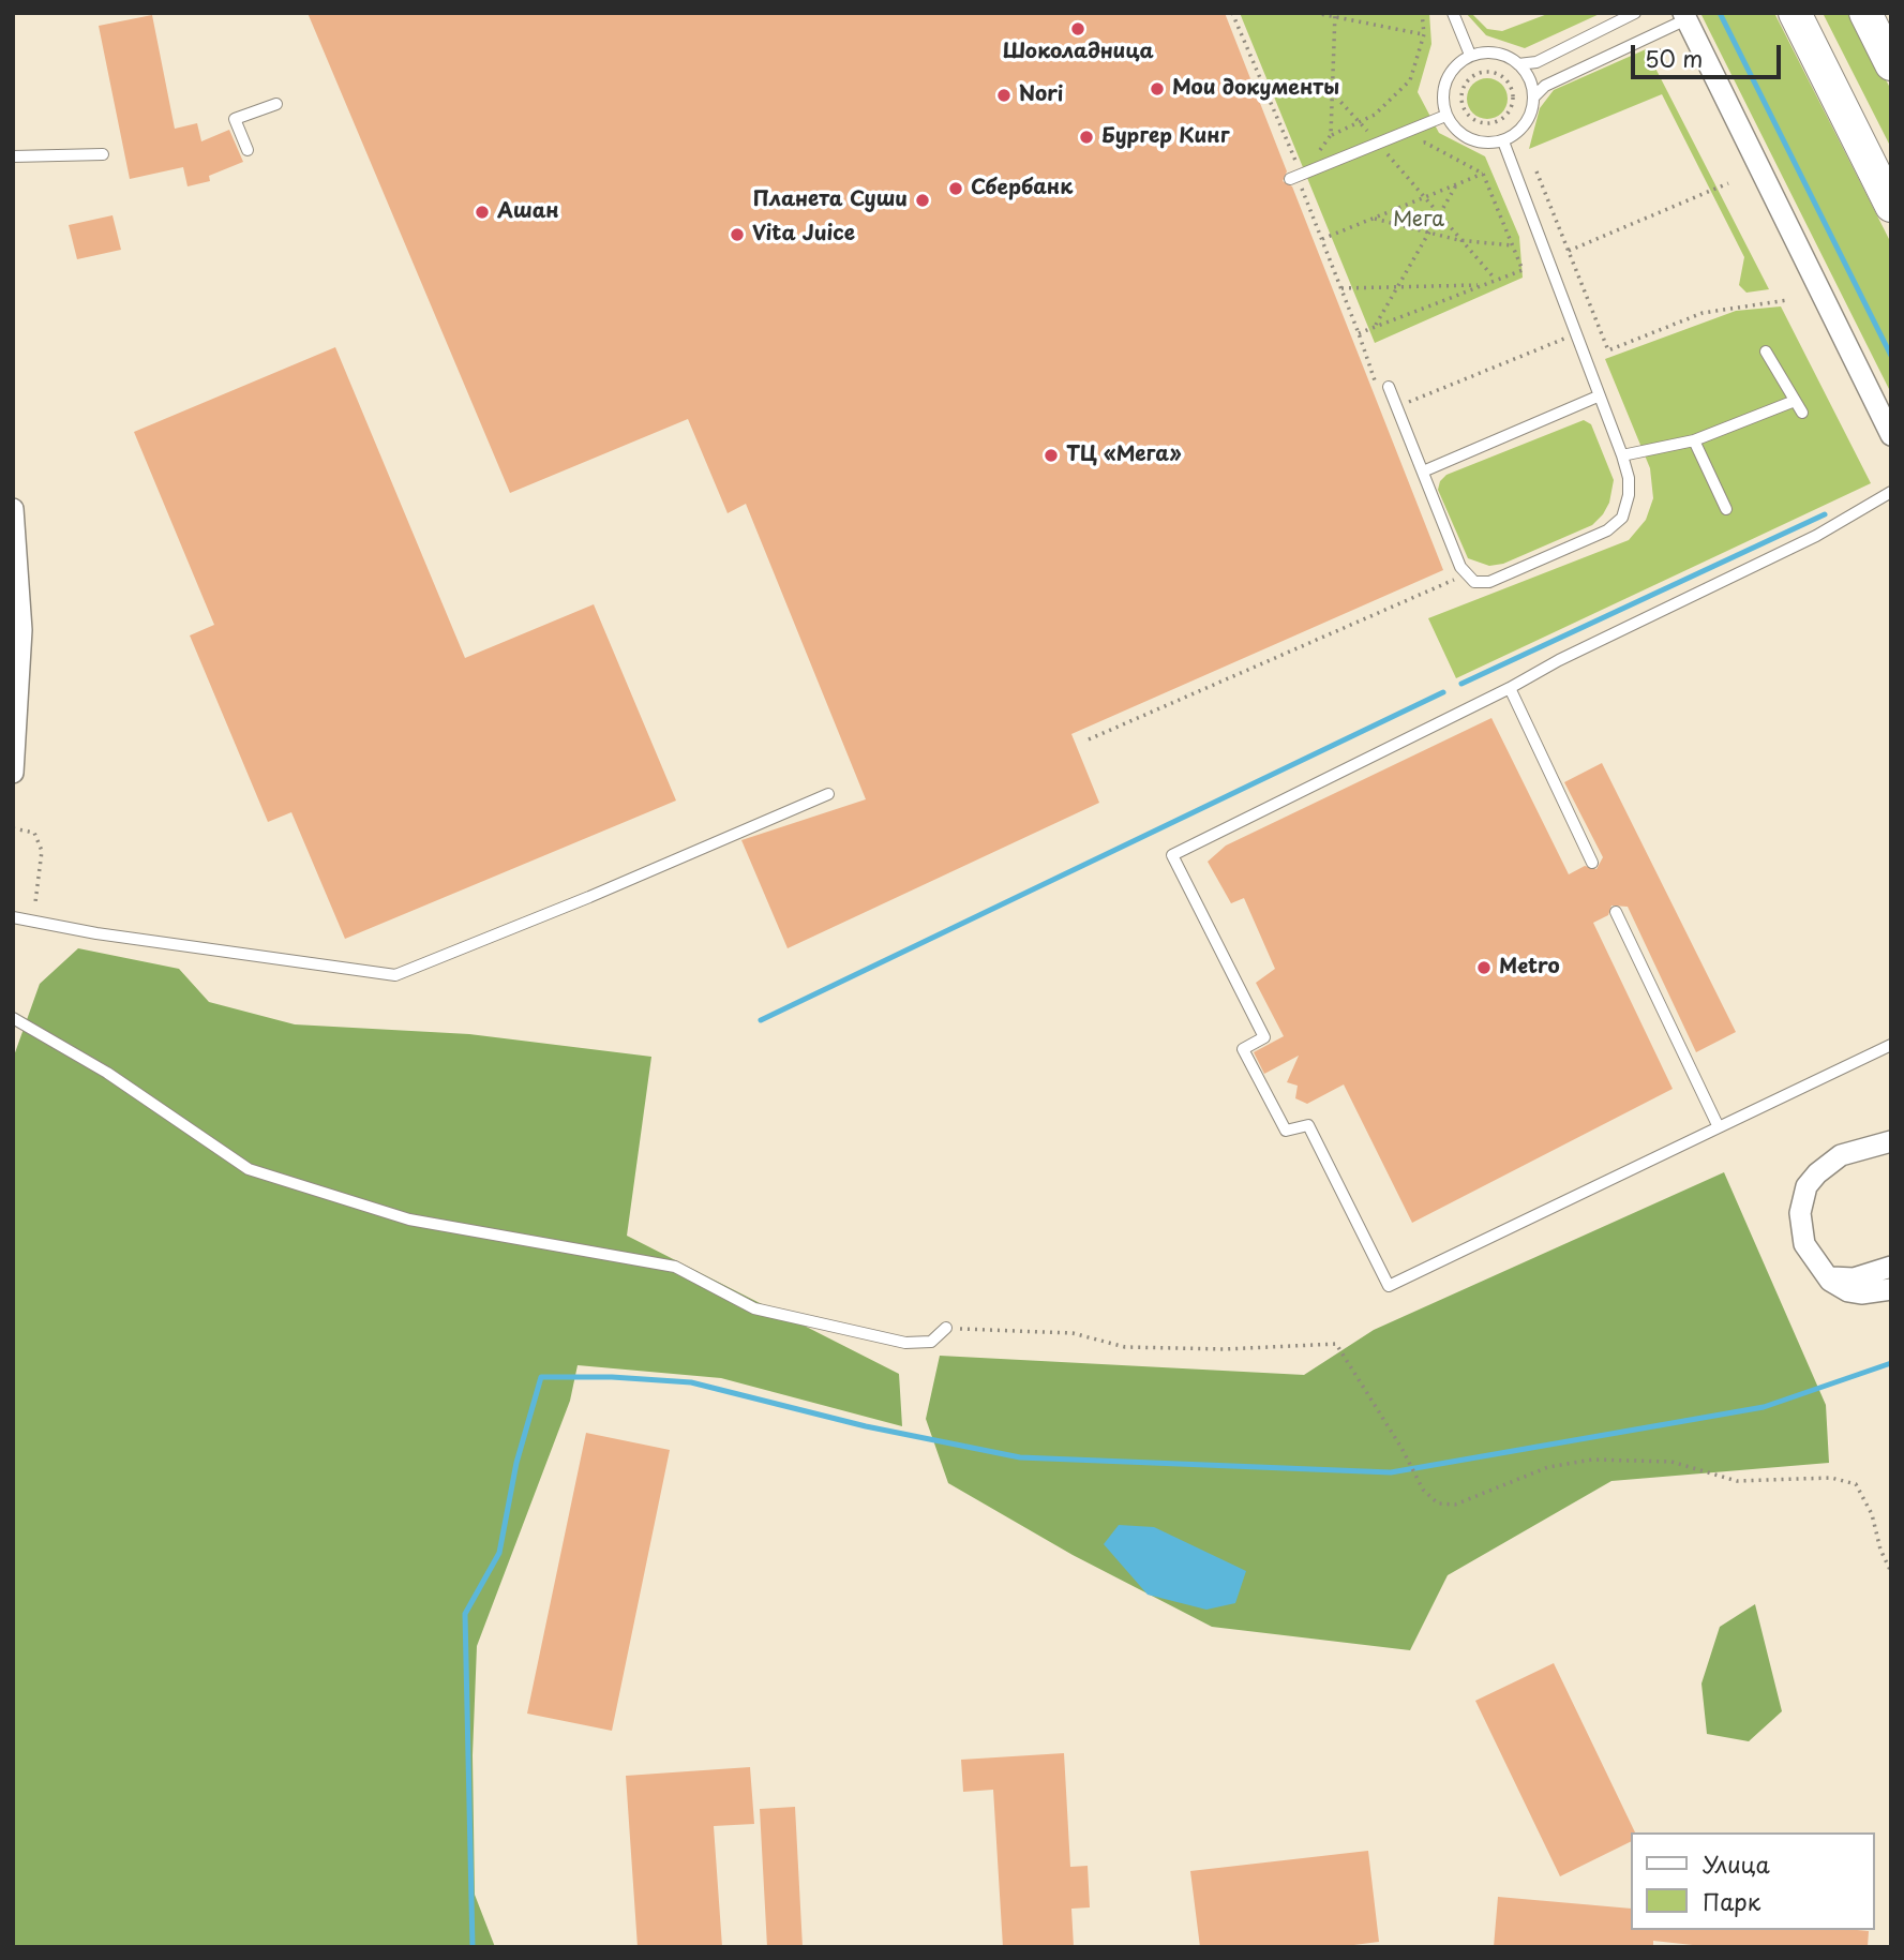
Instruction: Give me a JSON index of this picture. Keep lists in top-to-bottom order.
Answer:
{
  "parks": ["Мега"],
  "places": [
    "Шоколадница",
    "Мои документы",
    "Nori",
    "Бургер Кинг",
    "Сбербанк",
    "Планета Суши",
    "Ашан",
    "Vita Juice",
    "ТЦ «Мега»",
    "Metro"
  ],
  "legend": ["Улица", "Парк"],
  "scale_bar": "50 m"
}
